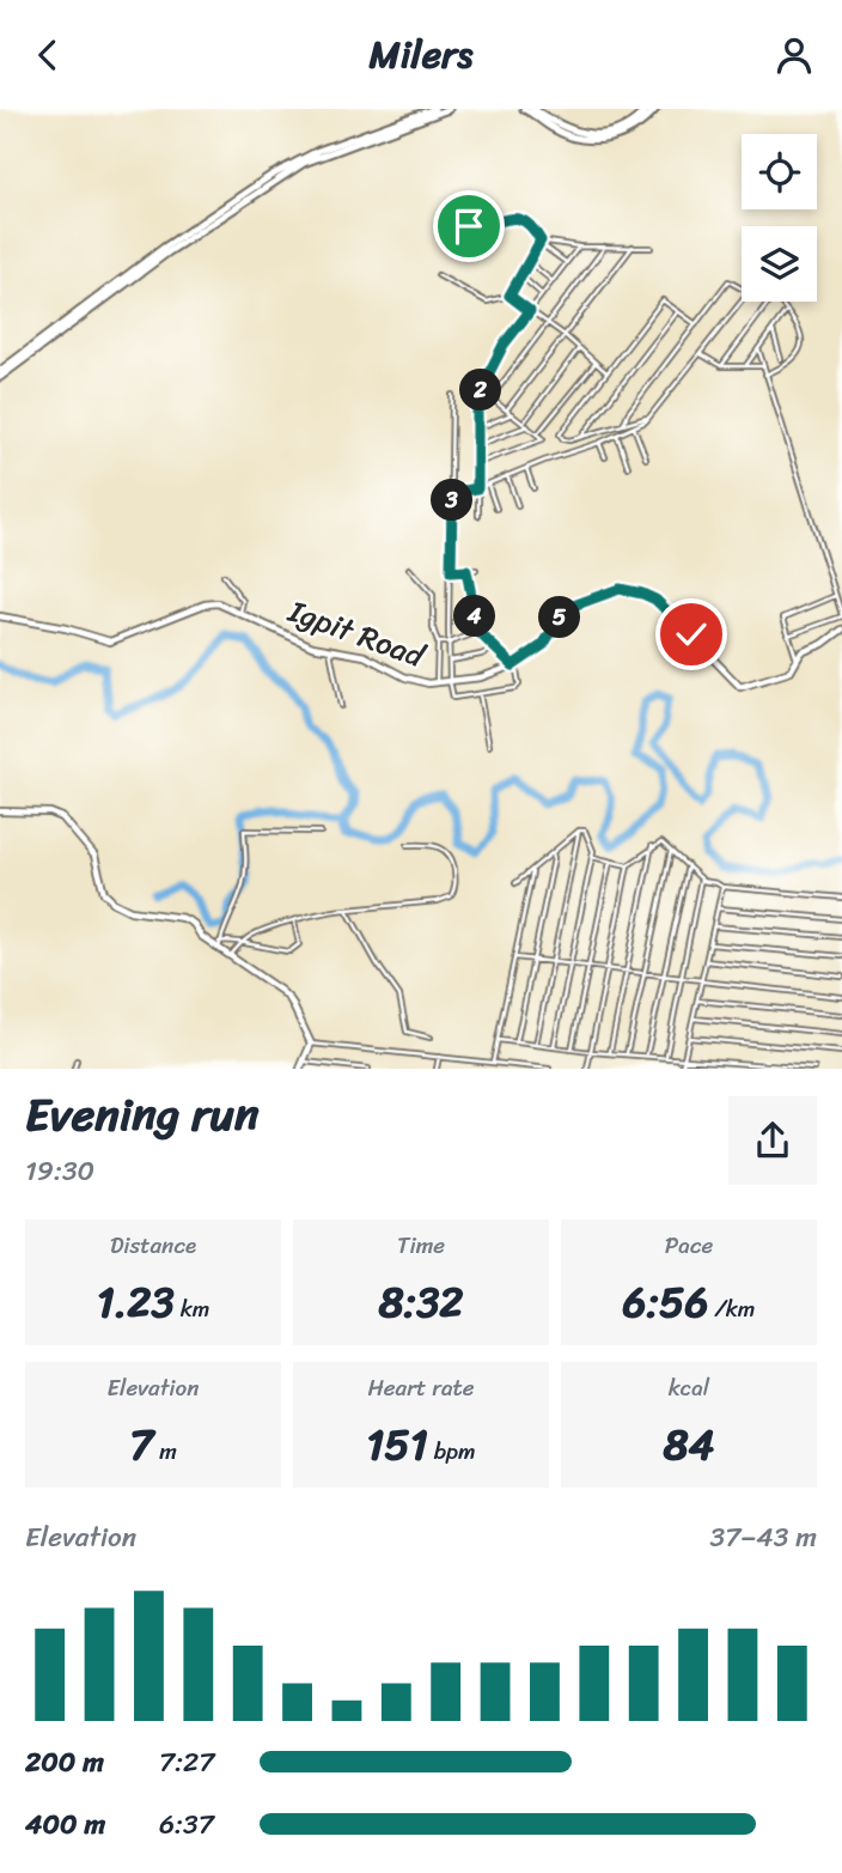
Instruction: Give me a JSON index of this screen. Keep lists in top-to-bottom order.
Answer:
{
  "streets": {
    "street": ["Igpit Road"]
  },
  "page": {
    "header": "Milers",
    "pins": [
      "2",
      "3",
      "4",
      "5"
    ],
    "heading": ["Evening run", "19:30"],
    "stats": [
      ["Distance", "1.23 km"],
      ["Time", "8:32"],
      ["Pace", "6:56 /km"],
      ["Elevation", "7 m"],
      ["Heart rate", "151 bpm"],
      ["kcal", "84"]
    ],
    "chart": ["Elevation", "37–43 m"],
    "list": [
      {
        "name": "200 m",
        "note": "7:27"
      },
      {
        "name": "400 m",
        "note": "6:37"
      }
    ]
  }
}
